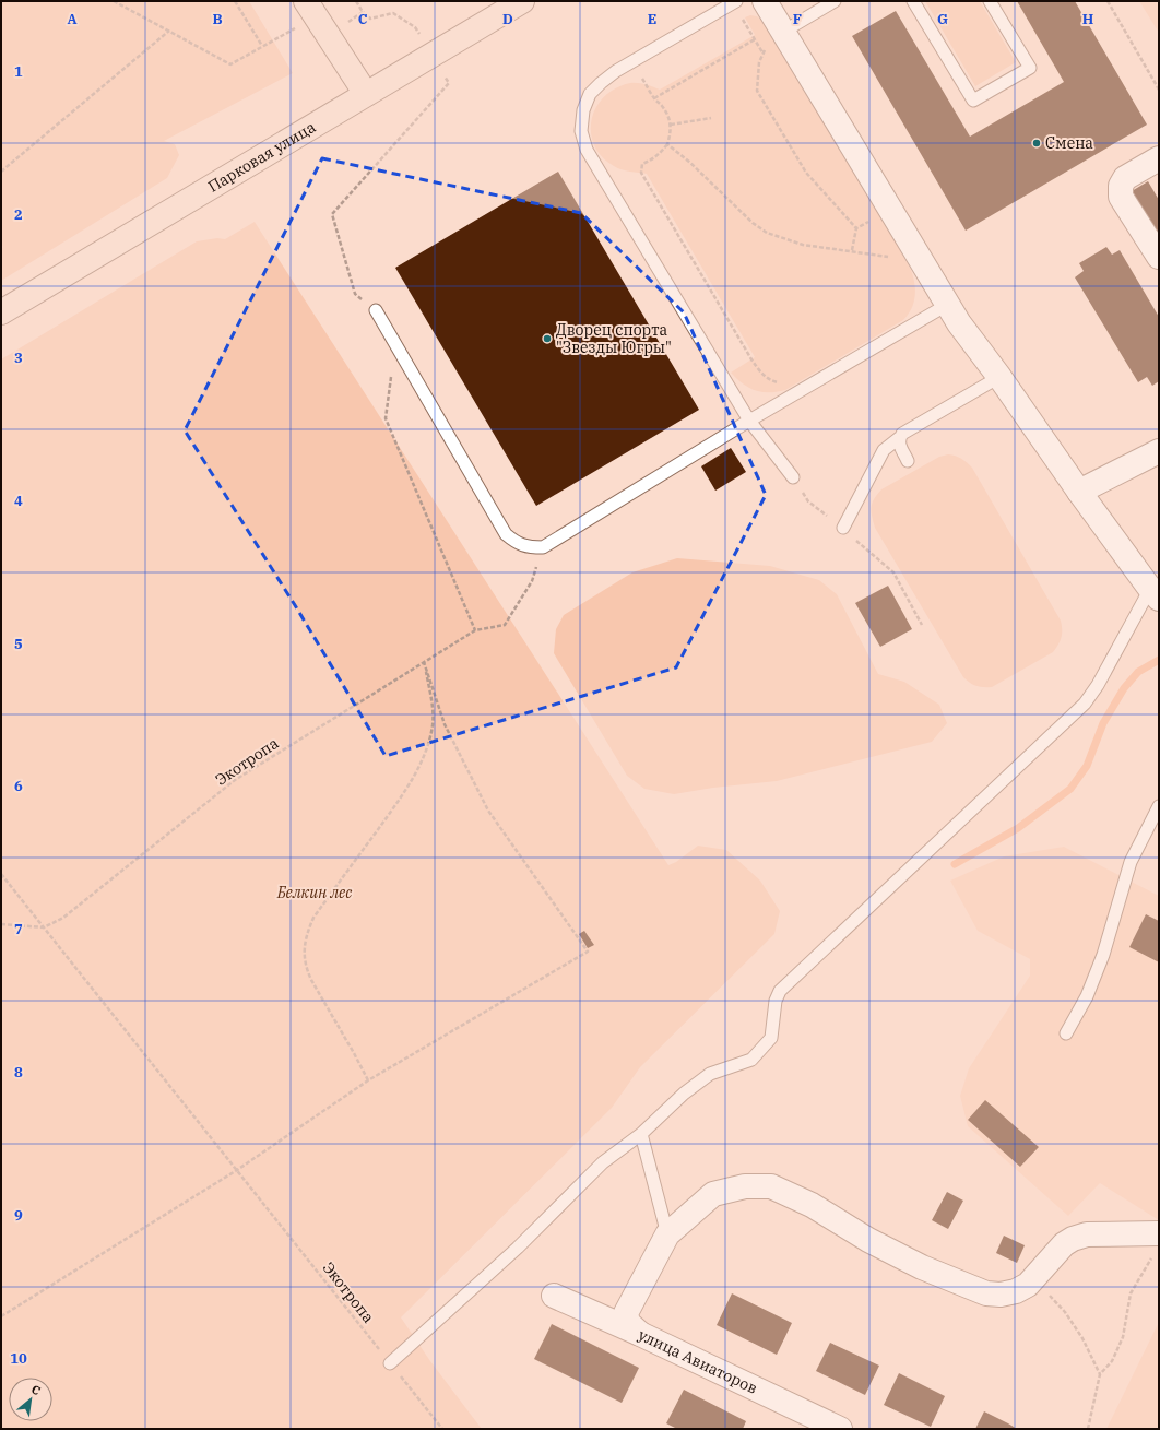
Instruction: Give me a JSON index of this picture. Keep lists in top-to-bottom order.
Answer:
{
  "streets": {
    "main road": ["Парковая улица"],
    "street": ["улица Авиаторов"],
    "path": ["Экотропа"]
  },
  "parks": ["Белкин лес"],
  "places": ["Смена", "Дворец спорта \"Звезды Югры\""],
  "north": "top right",
  "grid": {
    "columns": [
      "A",
      "B",
      "C",
      "D",
      "E",
      "F",
      "G",
      "H"
    ],
    "rows": [
      "1",
      "2",
      "3",
      "4",
      "5",
      "6",
      "7",
      "8",
      "9",
      "10"
    ]
  }
}
